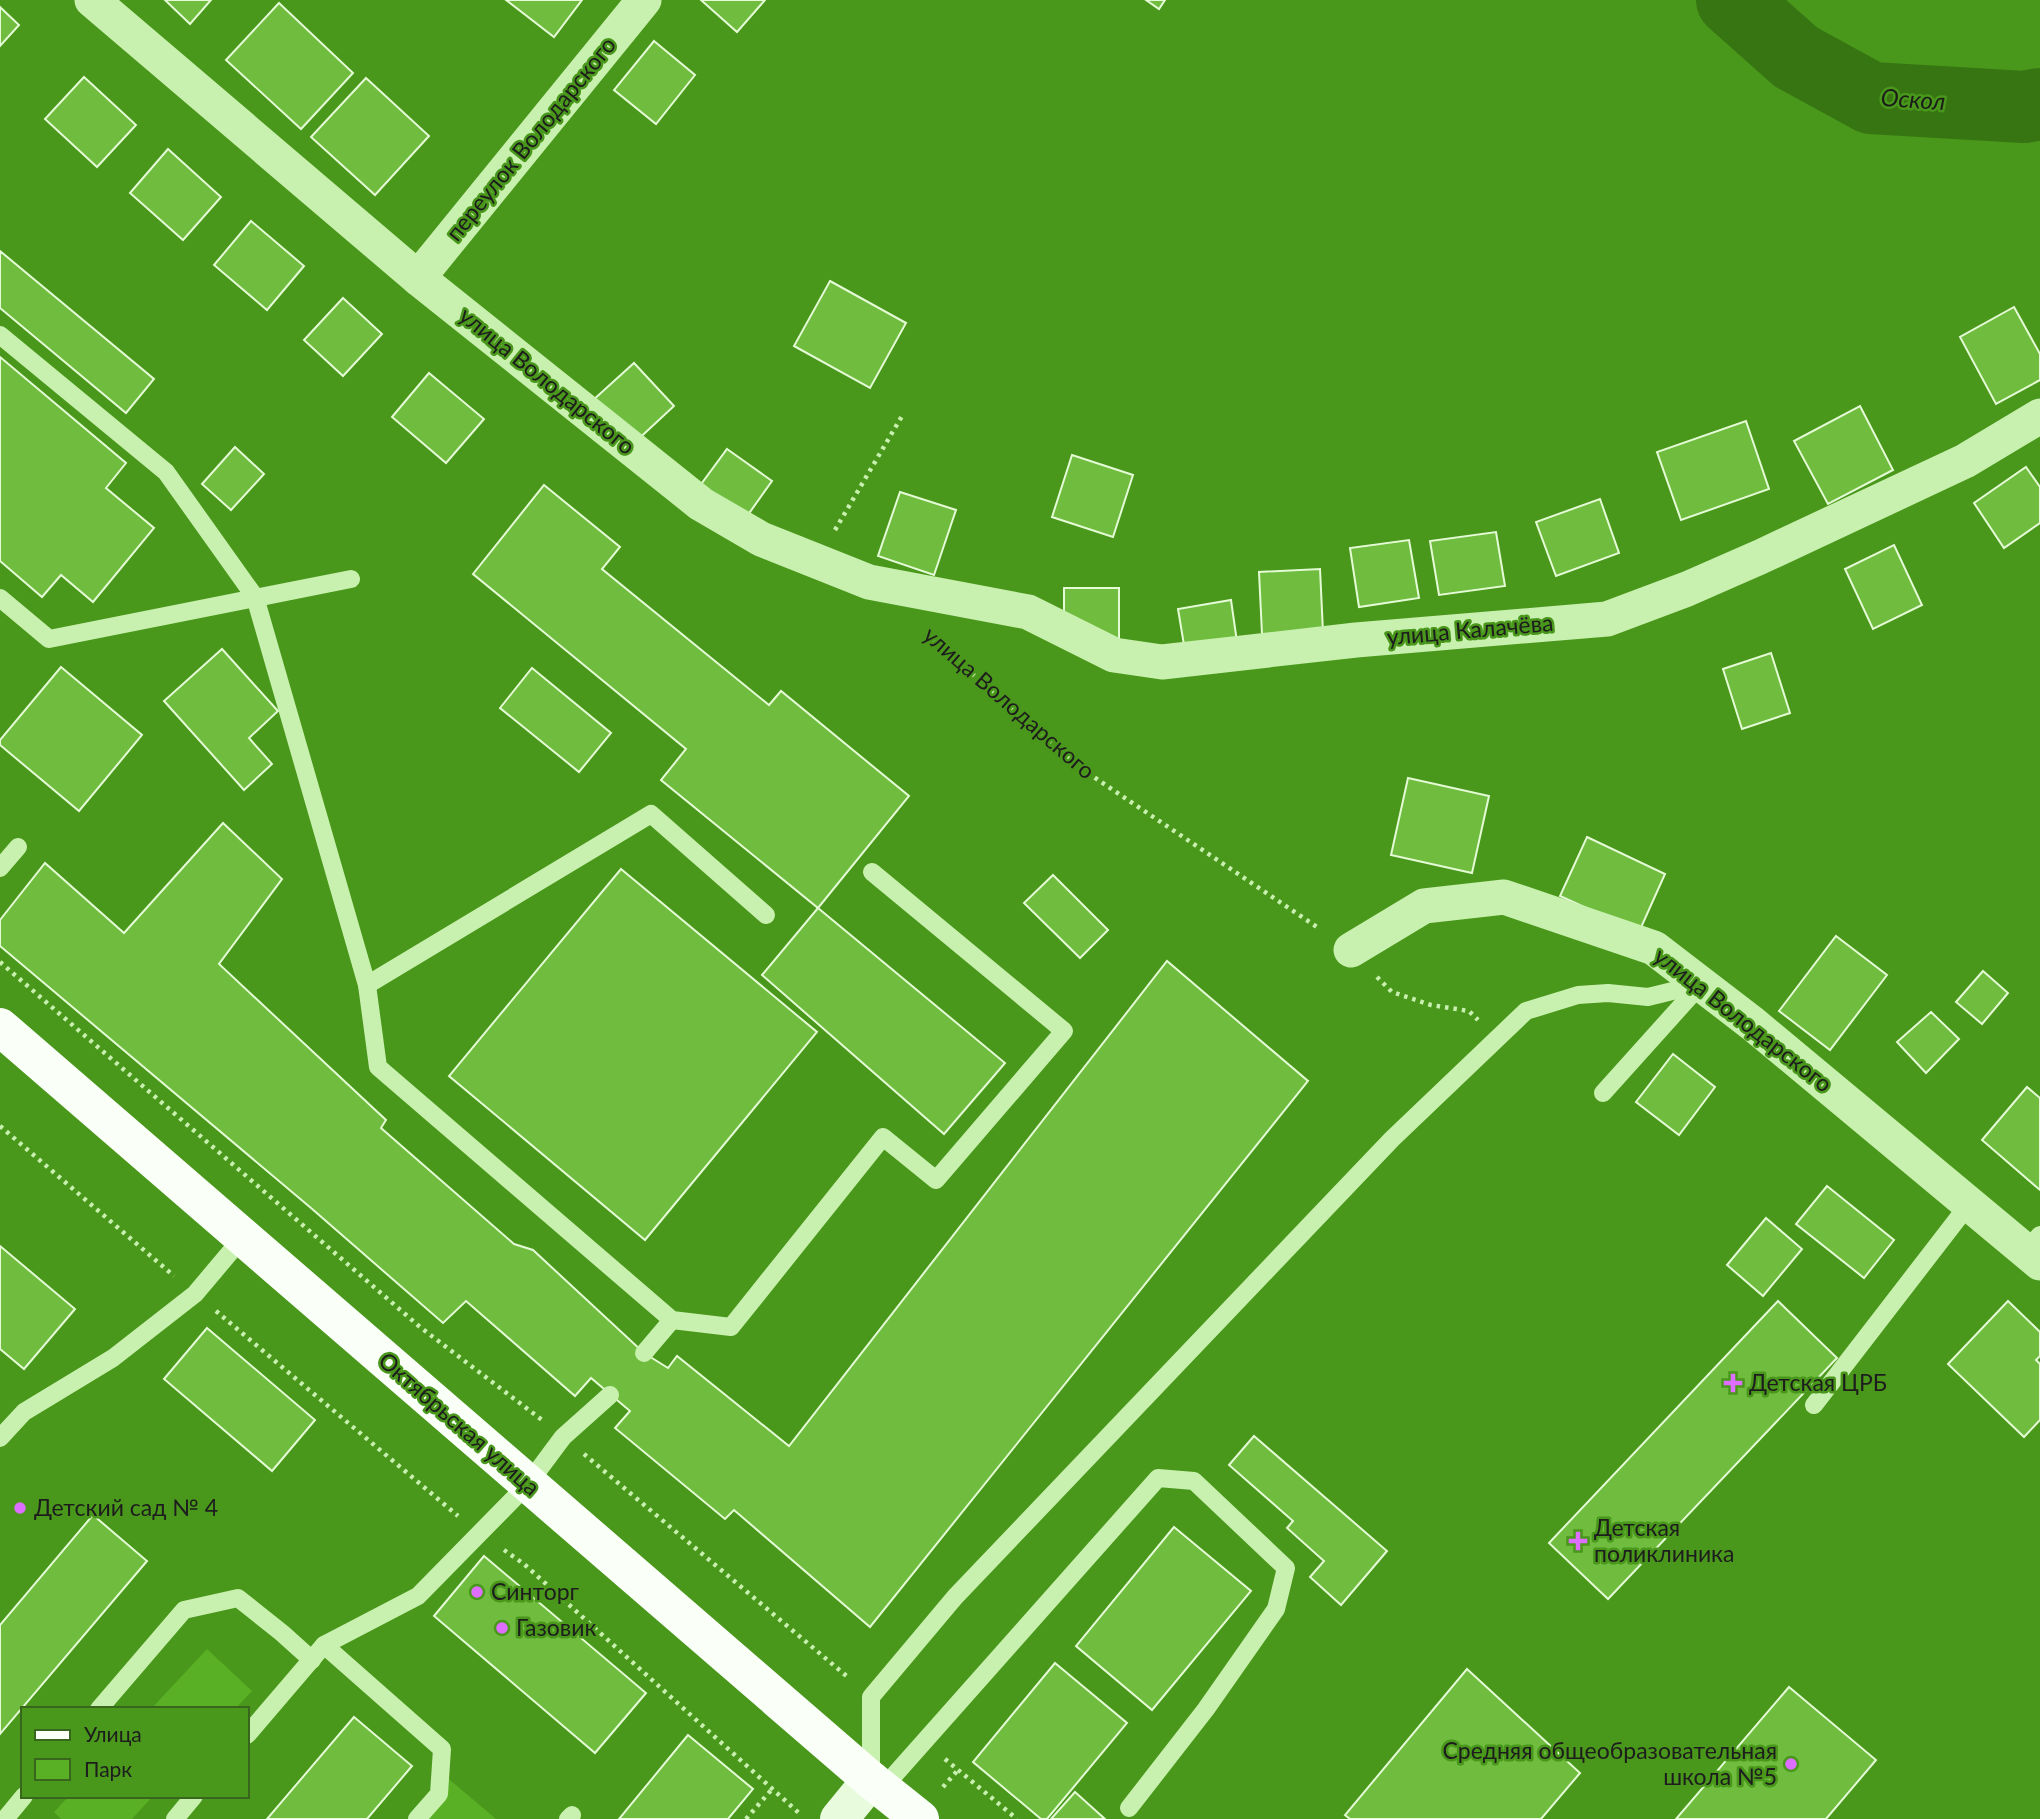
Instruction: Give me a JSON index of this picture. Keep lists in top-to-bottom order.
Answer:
{
  "streets": {
    "main road": ["Октябрьская улица"],
    "street": ["переулок Володарского", "улица Володарского", "улица Калачёва"]
  },
  "crossings": [
    ["переулок Володарского", "улица Володарского"],
    ["улица Володарского", "улица Калачёва"]
  ],
  "water": ["Оскол"],
  "places": {
    "health": ["Детская ЦРБ", "Детская поликлиника"],
    "other": [
      "Детский сад № 4",
      "Синторг",
      "Газовик",
      "Средняя общеобразовательная школа №5"
    ]
  },
  "legend": ["Улица", "Парк"]
}
